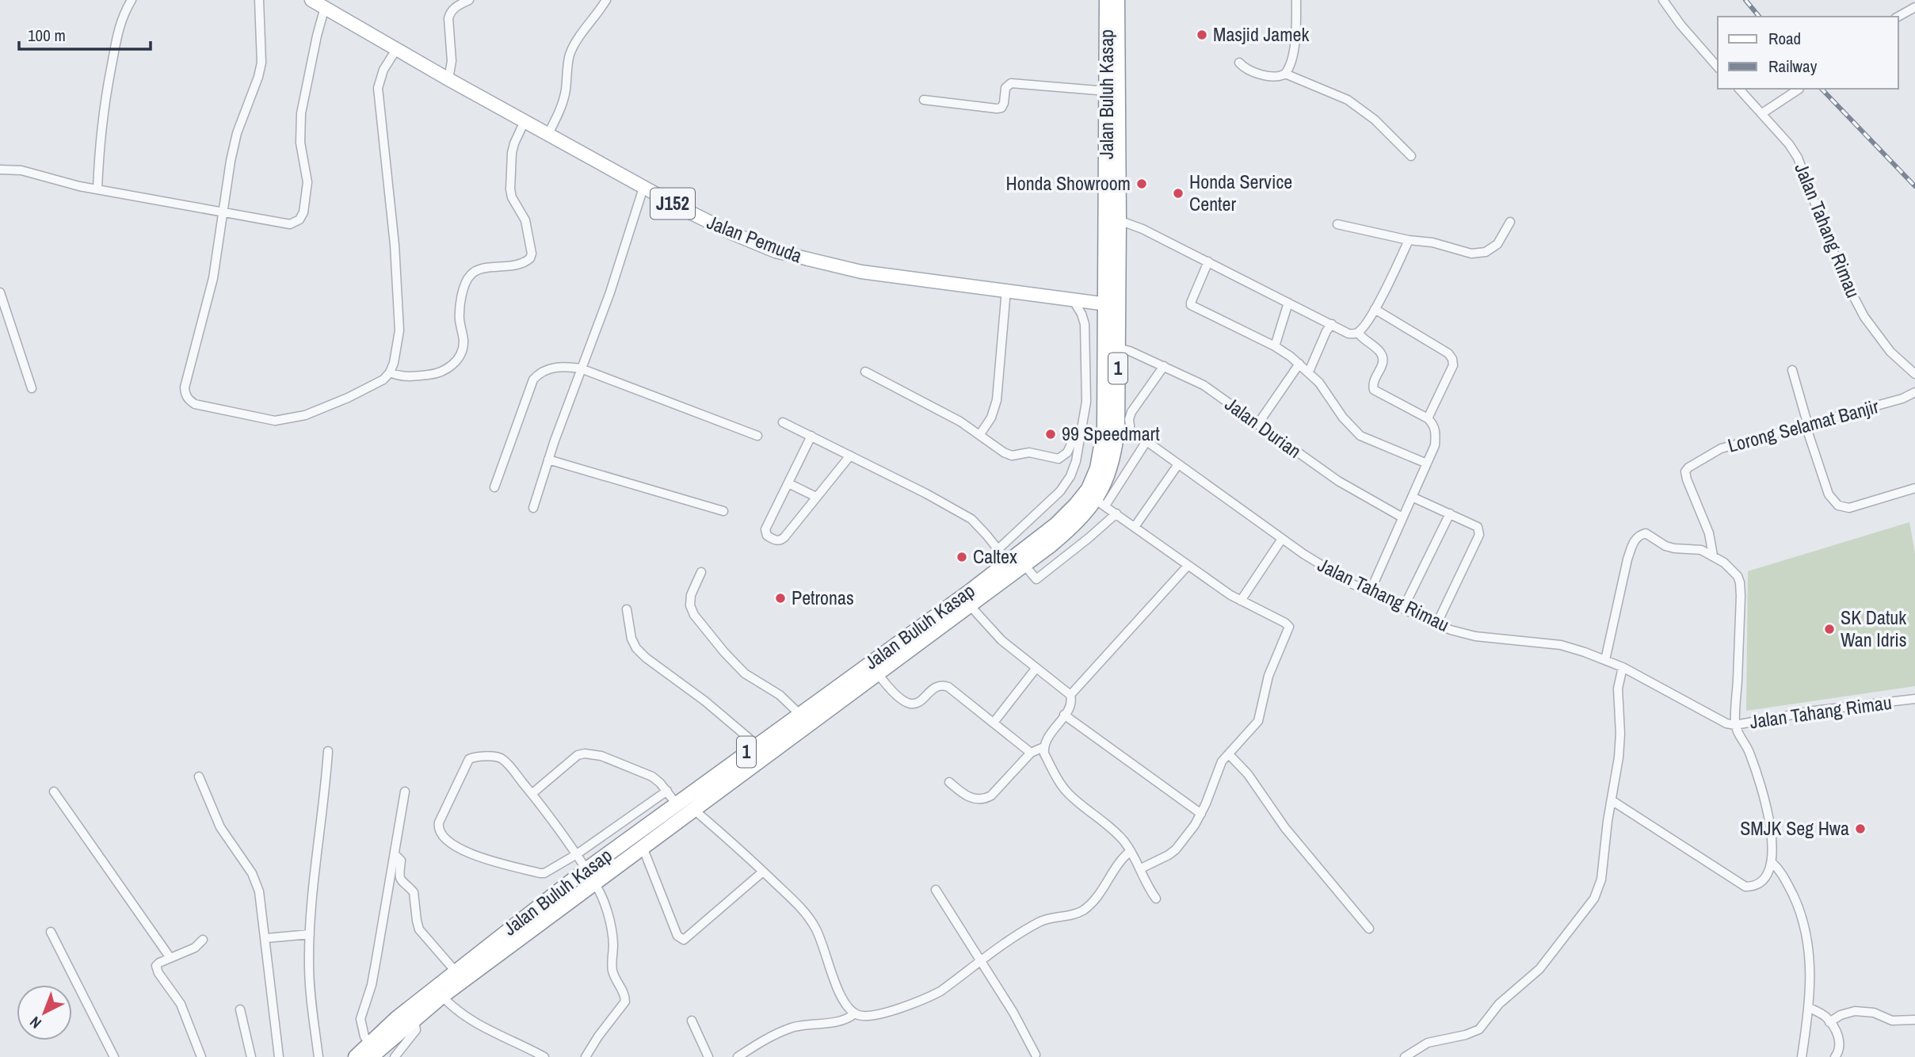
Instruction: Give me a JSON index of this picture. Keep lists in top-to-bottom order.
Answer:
{
  "streets": {
    "highway": ["Jalan Buluh Kasap", "1"],
    "main road": ["J152", "Jalan Pemuda"],
    "street": ["Jalan Tahang Rimau", "Lorong Selamat Banjir", "Jalan Durian"]
  },
  "crossings": [
    ["Jalan Buluh Kasap", "Jalan Tahang Rimau"],
    ["Jalan Buluh Kasap", "Jalan Pemuda"],
    ["Jalan Buluh Kasap", "Jalan Durian"]
  ],
  "places": [
    "Masjid Jamek",
    "Honda Showroom",
    "Honda Service Center",
    "99 Speedmart",
    "Caltex",
    "Petronas",
    "SK Datuk Wan Idris",
    "SMJK Seg Hwa"
  ],
  "legend": ["Road", "Railway"],
  "scale_bar": "100 m",
  "north": "bottom left"
}
